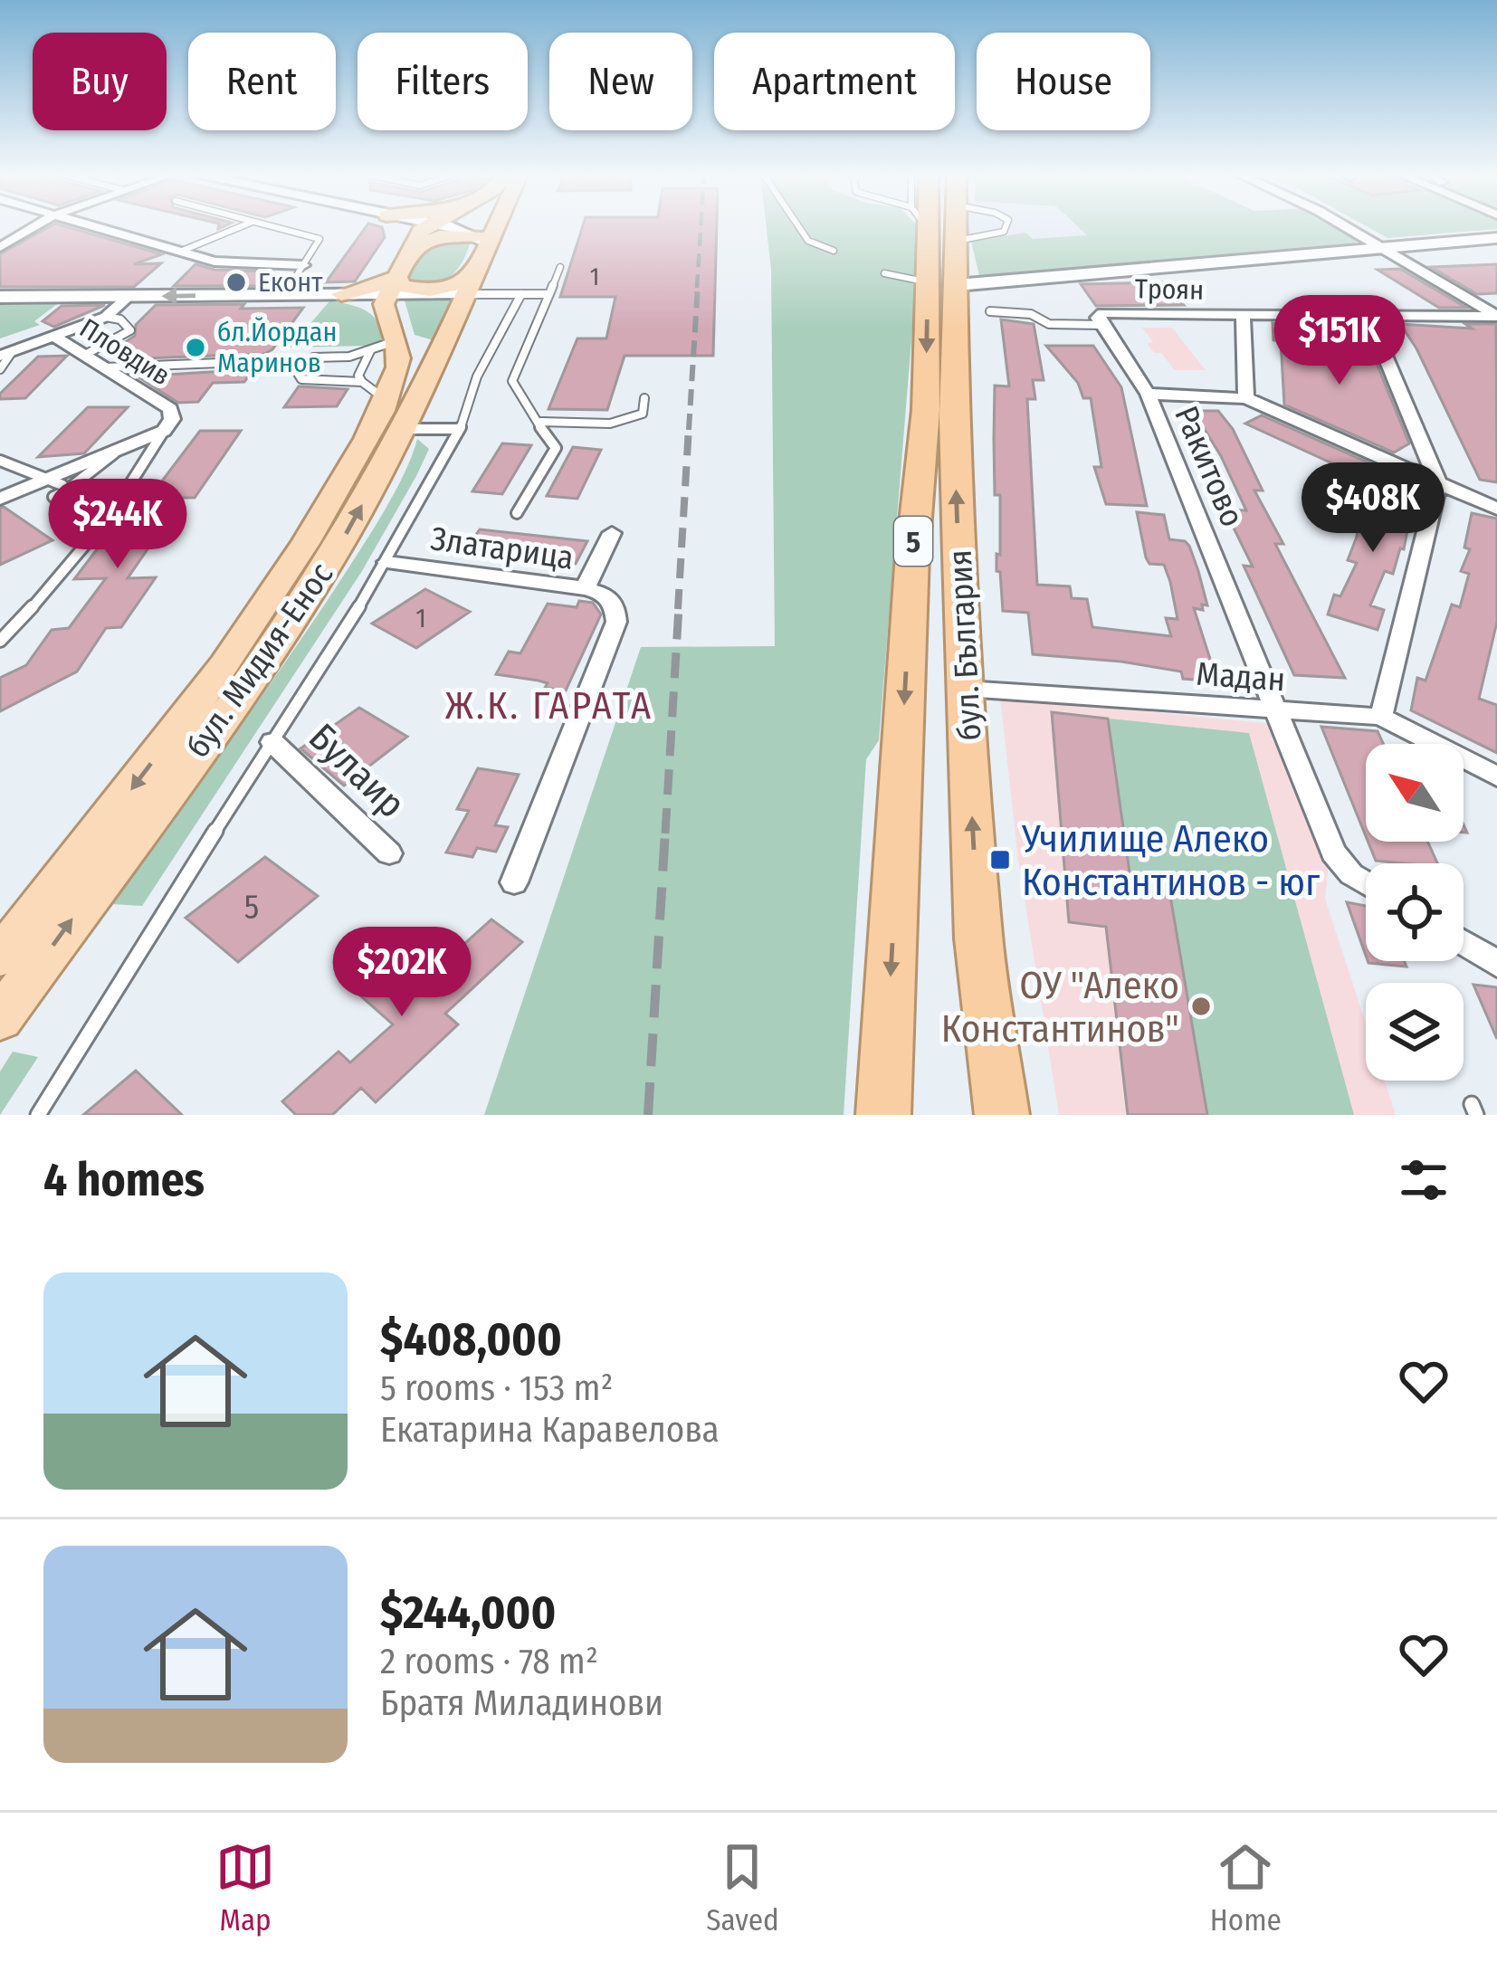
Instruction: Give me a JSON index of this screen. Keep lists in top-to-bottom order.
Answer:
{
  "streets": {
    "highway": ["5", "бул. България"],
    "main road": ["бул. Мидия-Енос"],
    "street": [
      "Троян",
      "Пловдив",
      "Ракитово",
      "Златарица",
      "Мадан",
      "Булаир"
    ]
  },
  "crossings": [
    ["Троян", "Ракитово"],
    ["Ракитово", "Мадан"],
    ["бул. България", "Мадан"]
  ],
  "districts": ["Ж.К. ГАРАТА"],
  "places": {
    "other": ["Еконт", "бл.Йордан Маринов", "ОУ \"Алеко Константинов\""],
    "transit": ["Училище Алеко Константинов - юг"]
  },
  "house_numbers": ["1", "1", "5"],
  "north": "top left",
  "page": {
    "chip": [
      "Buy",
      "Rent",
      "Filters",
      "New",
      "Apartment",
      "House"
    ],
    "price": [
      "$151K",
      "$408K",
      "$244K",
      "$202K"
    ],
    "heading": "4 homes",
    "list": [
      {
        "name": "$408,000",
        "note": "5 rooms · 153 m² · Екатарина Каравелова"
      },
      {
        "name": "$244,000",
        "note": "2 rooms · 78 m² · Братя Миладинови"
      }
    ],
    "tabs": ["Map", "Saved", "Home"]
  }
}
